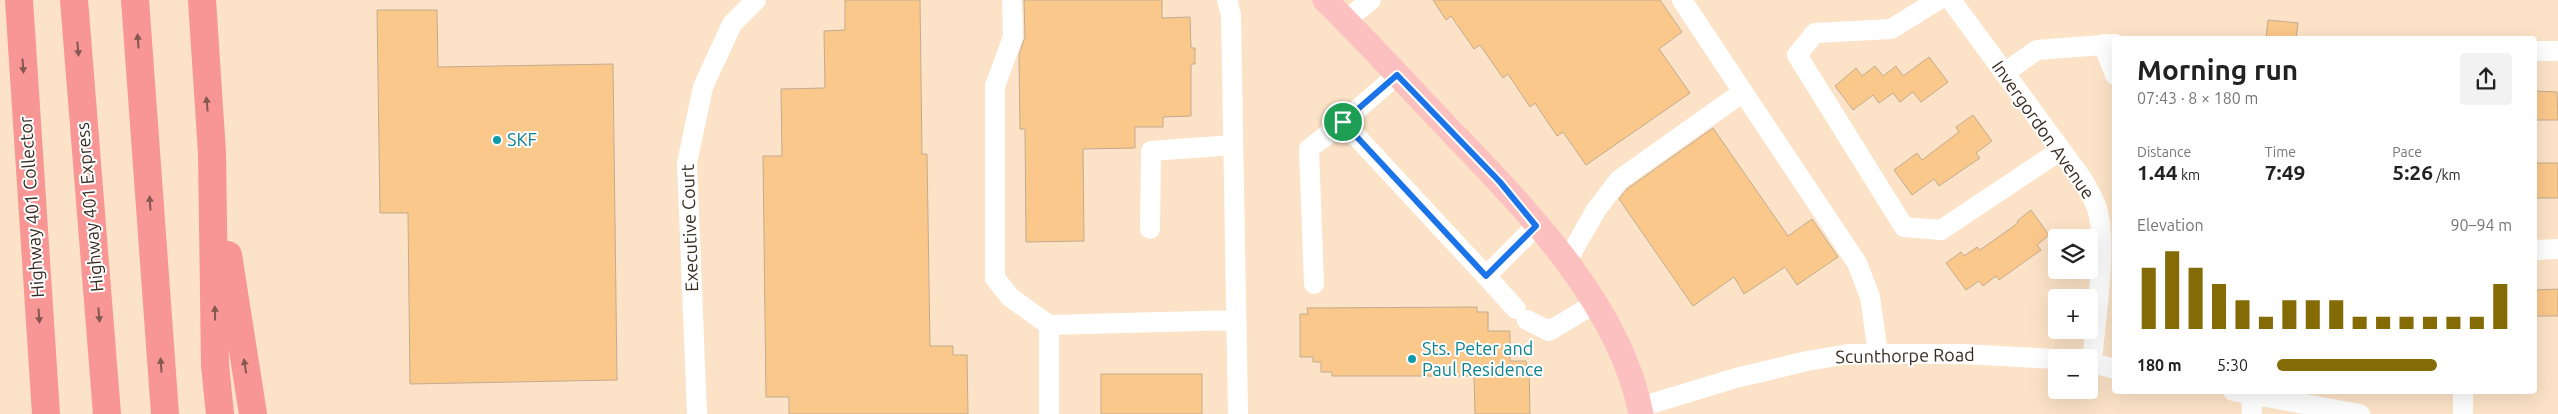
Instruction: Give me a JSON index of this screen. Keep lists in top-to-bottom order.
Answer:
{
  "streets": {
    "highway": ["Highway 401 Collector", "Highway 401 Express"],
    "street": ["Invergordon Avenue", "Executive Court", "Scunthorpe Road"]
  },
  "places": ["SKF", "Sts. Peter and Paul Residence"],
  "page": {
    "heading": ["Morning run", "07:43 · 8 × 180 m"],
    "stats": [
      ["Distance", "1.44 km"],
      ["Time", "7:49"],
      ["Pace", "5:26 /km"]
    ],
    "chart": ["Elevation", "90–94 m"],
    "map_buttons": ["+", "−"],
    "list": [
      {
        "name": "180 m",
        "note": "5:30"
      }
    ]
  }
}
